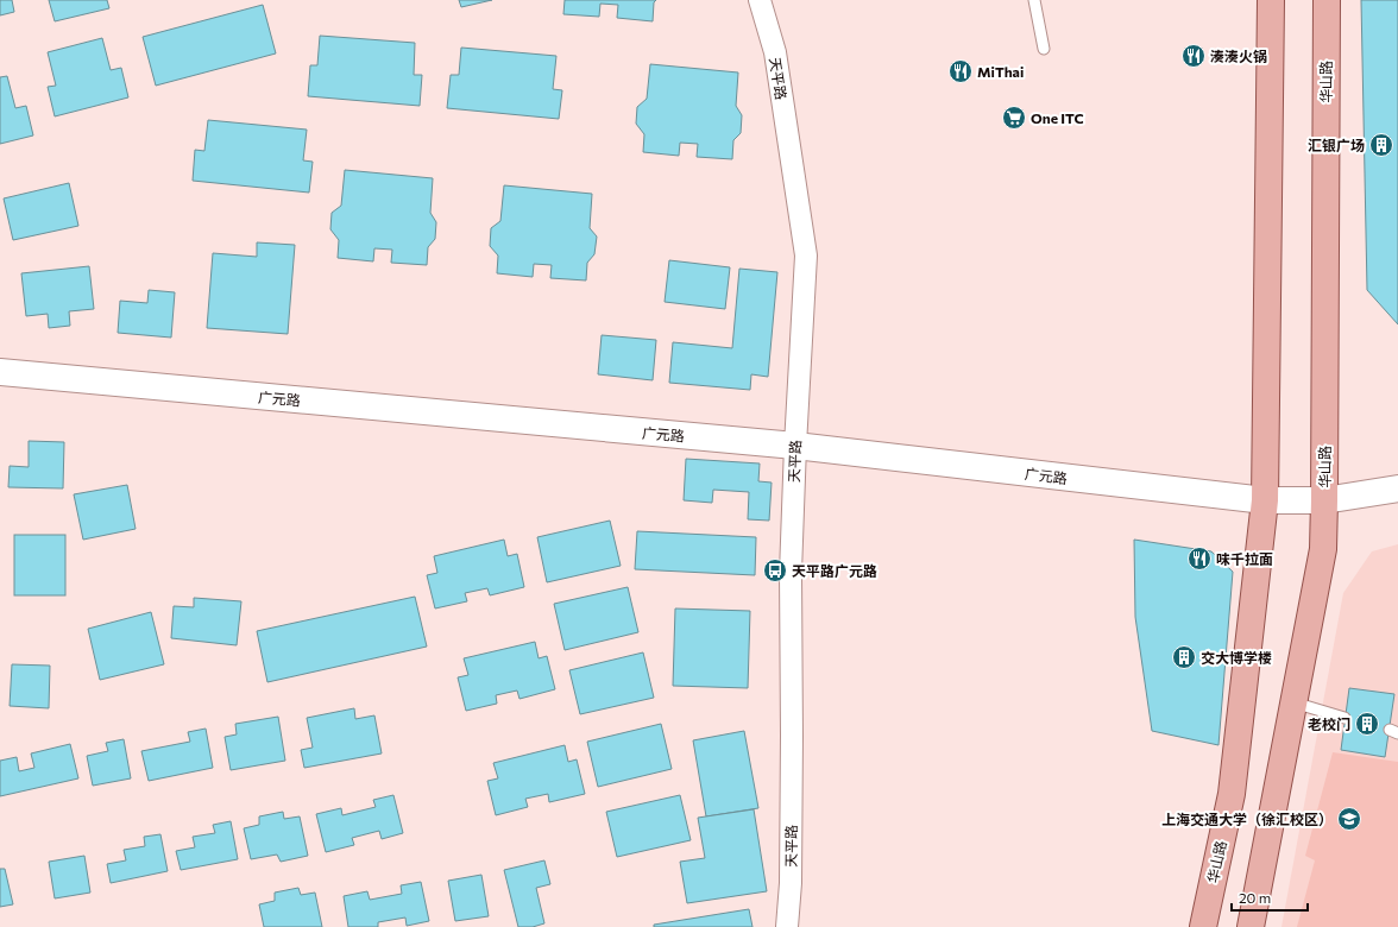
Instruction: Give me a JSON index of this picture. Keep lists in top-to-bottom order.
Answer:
{
  "streets": {
    "main road": ["华山路"],
    "street": ["天平路", "广元路"]
  },
  "crossings": [
    ["天平路", "广元路"],
    ["华山路", "广元路"]
  ],
  "places": {
    "restaurant": ["湊湊火锅", "MiThai", "味千拉面"],
    "supermarket": ["One ITC"],
    "building": ["汇银广场", "交大博学楼", "老校门"],
    "bus stop": ["天平路广元路"],
    "school or university": ["上海交通大学（徐汇校区）"]
  },
  "scale_bar": "20 m"
}
